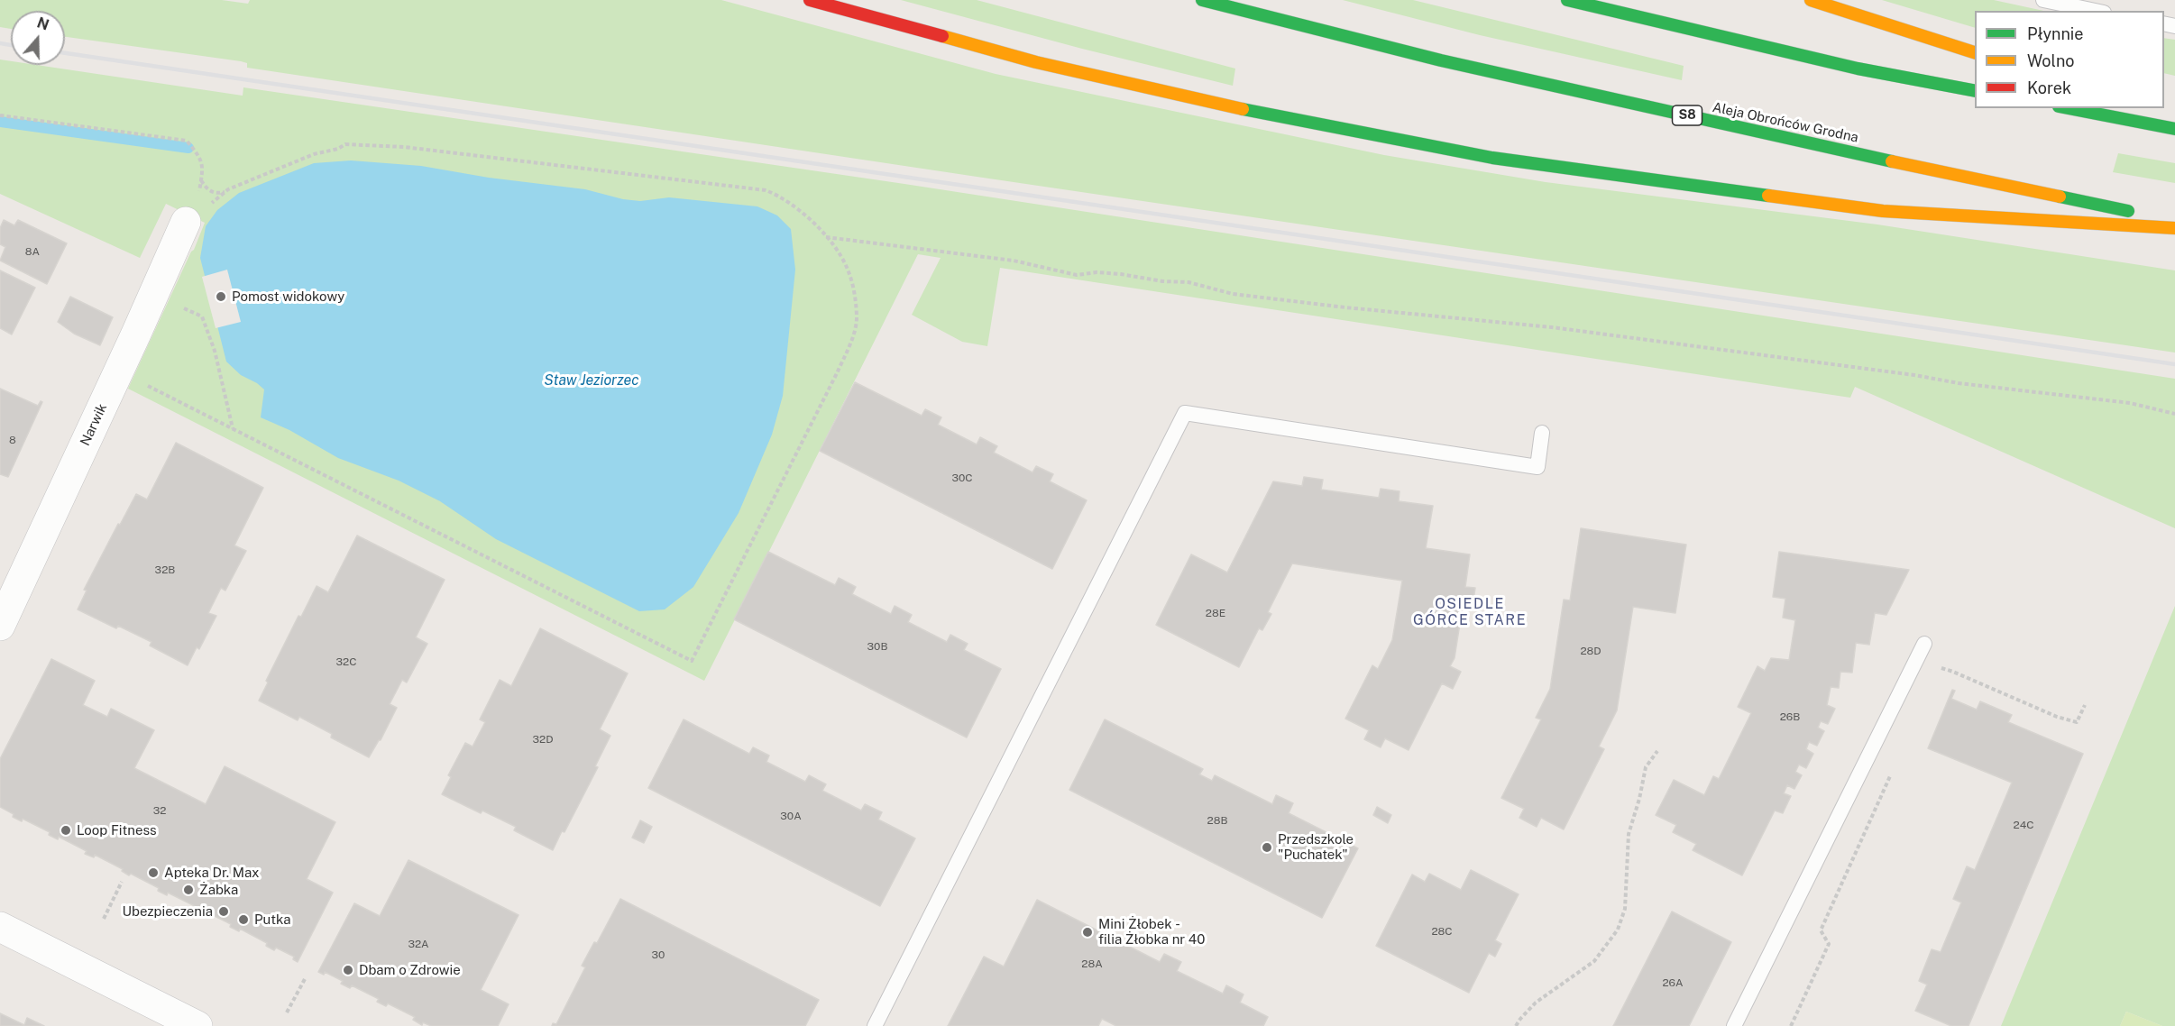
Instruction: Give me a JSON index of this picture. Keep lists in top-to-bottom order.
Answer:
{
  "streets": {
    "highway": ["S8", "Aleja Obrońców Grodna"],
    "street": ["Narwik"]
  },
  "districts": ["OSIEDLE GÓRCE STARE"],
  "water": ["Staw Jeziorzec"],
  "places": [
    "Pomost widokowy",
    "Loop Fitness",
    "Przedszkole \"Puchatek\"",
    "Apteka Dr. Max",
    "Żabka",
    "Ubezpieczenia",
    "Putka",
    "Mini Żłobek - filia Żłobka nr 40",
    "Dbam o Zdrowie"
  ],
  "house_numbers": [
    "8A",
    "8",
    "30C",
    "32B",
    "28E",
    "30B",
    "28D",
    "32C",
    "26B",
    "32D",
    "32",
    "30A",
    "28B",
    "24C",
    "28C",
    "32A",
    "30",
    "28A",
    "26A"
  ],
  "legend": ["Płynnie", "Wolno", "Korek"],
  "north": "top"
}
